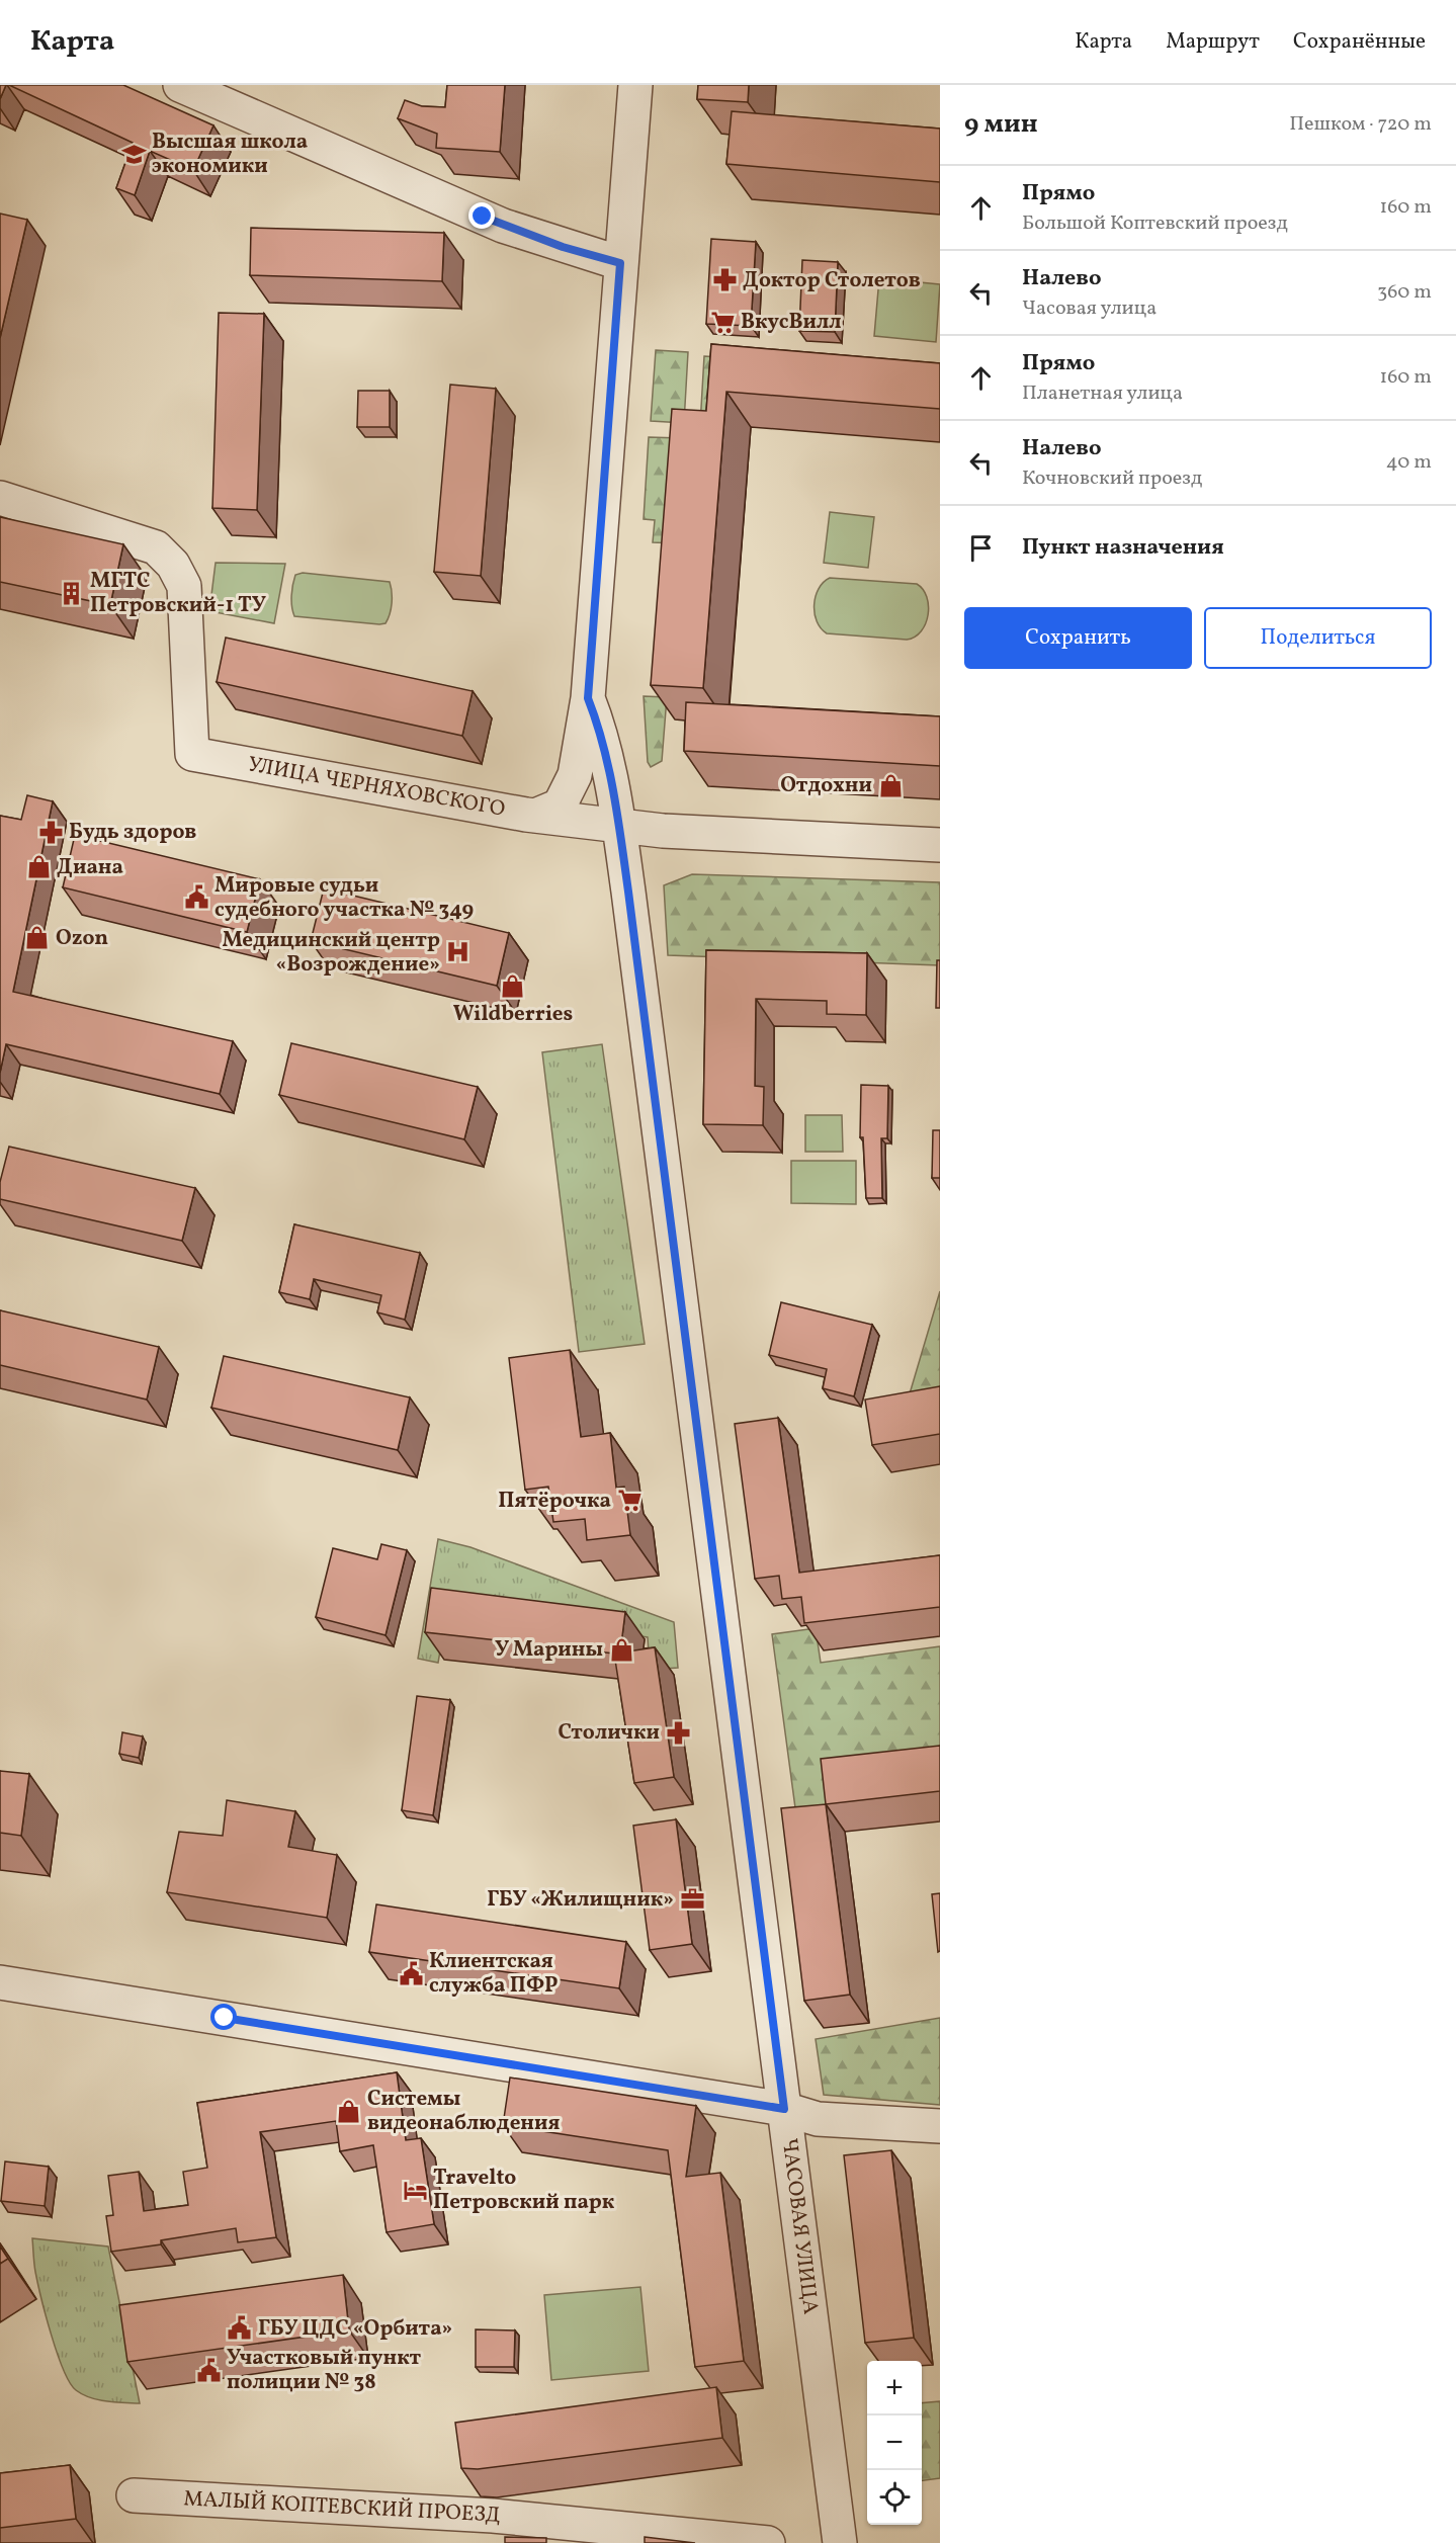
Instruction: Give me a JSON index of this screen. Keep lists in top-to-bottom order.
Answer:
{
  "streets": {
    "street": ["УЛИЦА ЧЕРНЯХОВСКОГО", "ЧАСОВАЯ УЛИЦА", "МАЛЫЙ КОПТЕВСКИЙ ПРОЕЗД"]
  },
  "crossings": [
    ["УЛИЦА ЧЕРНЯХОВСКОГО", "ЧАСОВАЯ УЛИЦА"]
  ],
  "places": {
    "school or university": ["Высшая школа экономики"],
    "pharmacy": ["Доктор Столетов", "Будь здоров", "Столички"],
    "supermarket": ["ВкусВилл", "Пятёрочка"],
    "building": ["МГТС Петровский-1 ТУ"],
    "shop": [
      "Отдохни",
      "Диана",
      "Ozon",
      "Wildberries",
      "У Марины",
      "Системы видеонаблюдения"
    ],
    "public building": [
      "Мировые судьи судебного участка № 349",
      "Клиентская служба ПФР",
      "ГБУ ЦДС «Орбита»",
      "Участковый пункт полиции № 38"
    ],
    "hospital": ["Медицинский центр «Возрождение»"],
    "office": ["ГБУ «Жилищник»"],
    "hotel": ["Travelto Петровский парк"]
  },
  "page": {
    "header": "Карта",
    "nav": ["Карта", "Маршрут", "Сохранённые"],
    "heading": ["9 мин", "Пешком · 720 m"],
    "list": [
      ["Прямо", "Большой Коптевский проезд", "160 m"],
      ["Налево", "Часовая улица", "360 m"],
      ["Прямо", "Планетная улица", "160 m"],
      ["Налево", "Кочновский проезд", "40 m"],
      "Пункт назначения"
    ],
    "buttons": ["Сохранить", "Поделиться"],
    "map_buttons": ["+", "−"]
  }
}
